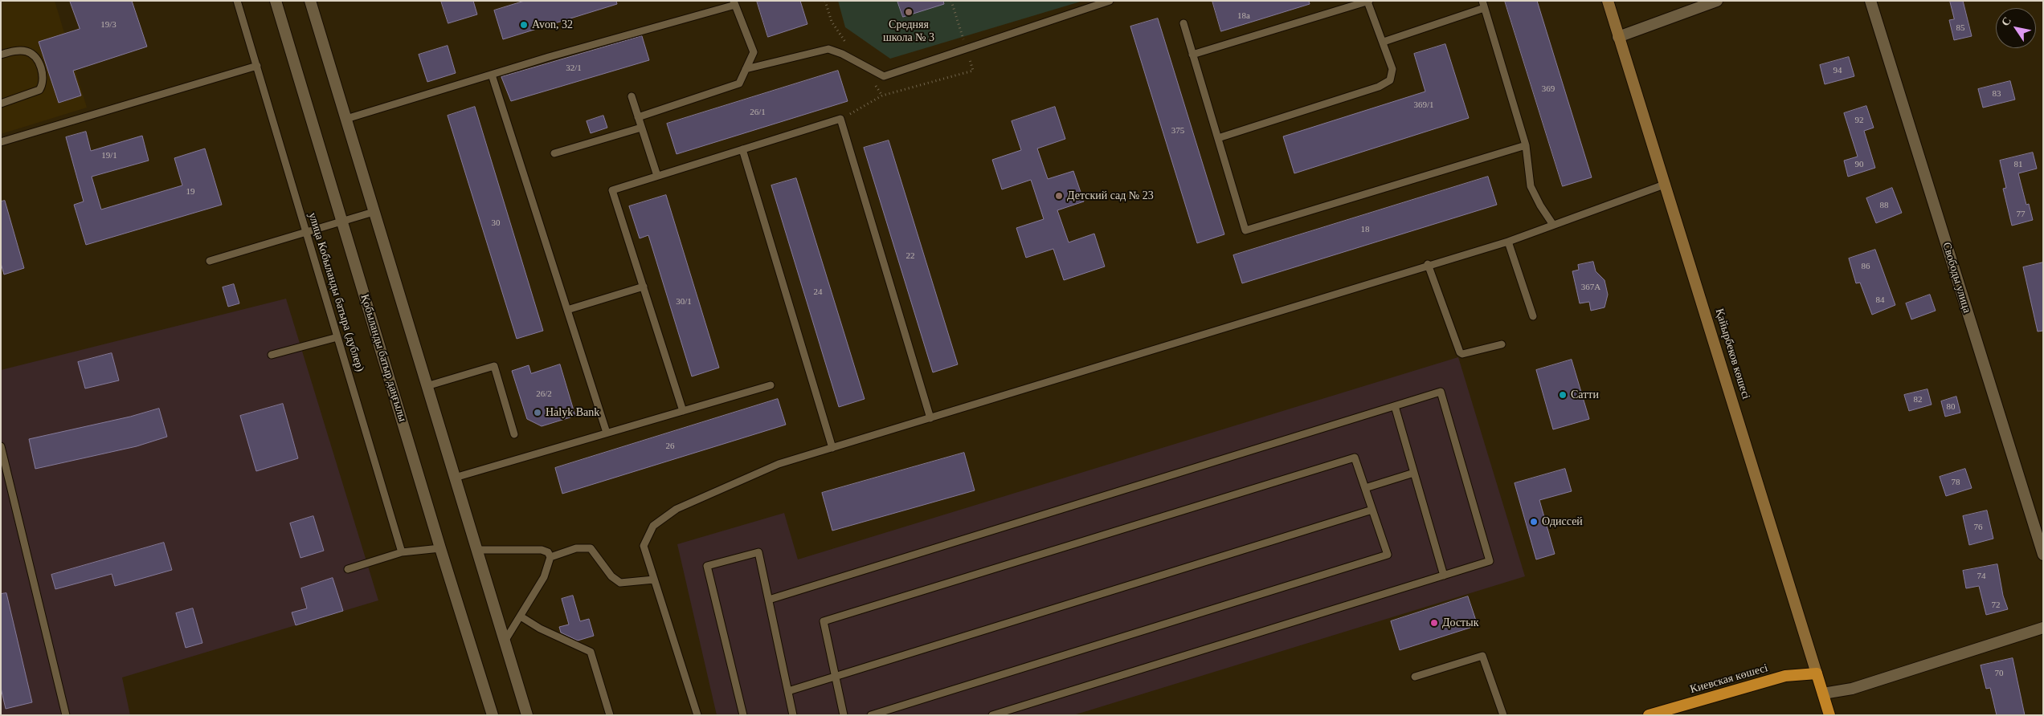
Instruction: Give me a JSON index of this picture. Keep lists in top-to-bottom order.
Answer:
{
  "streets": {
    "highway": ["Қайырбеков көшесі", "Киевская көшесі"],
    "street": ["Свободы улица", "Қобыланды батыр даңғылы"],
    "lane": ["улица Кобыланды батыра (дублер)"]
  },
  "crossings": [
    ["Қайырбеков көшесі", "Киевская көшесі"]
  ],
  "places": [
    "Средняя школа № 3",
    "Avon, 32",
    "Детский сад № 23",
    "Сатти",
    "Halyk Bank",
    "Одиссей",
    "Достык"
  ],
  "house_numbers": [
    "18а",
    "19/3",
    "85",
    "32/1",
    "94",
    "369",
    "83",
    "369/1",
    "26/1",
    "92",
    "375",
    "19/1",
    "90",
    "81",
    "19",
    "88",
    "77",
    "30",
    "18",
    "22",
    "86",
    "367А",
    "24",
    "84",
    "30/1",
    "26/2",
    "82",
    "80",
    "26",
    "78",
    "76",
    "74",
    "72",
    "70"
  ],
  "north": "top left"
}
